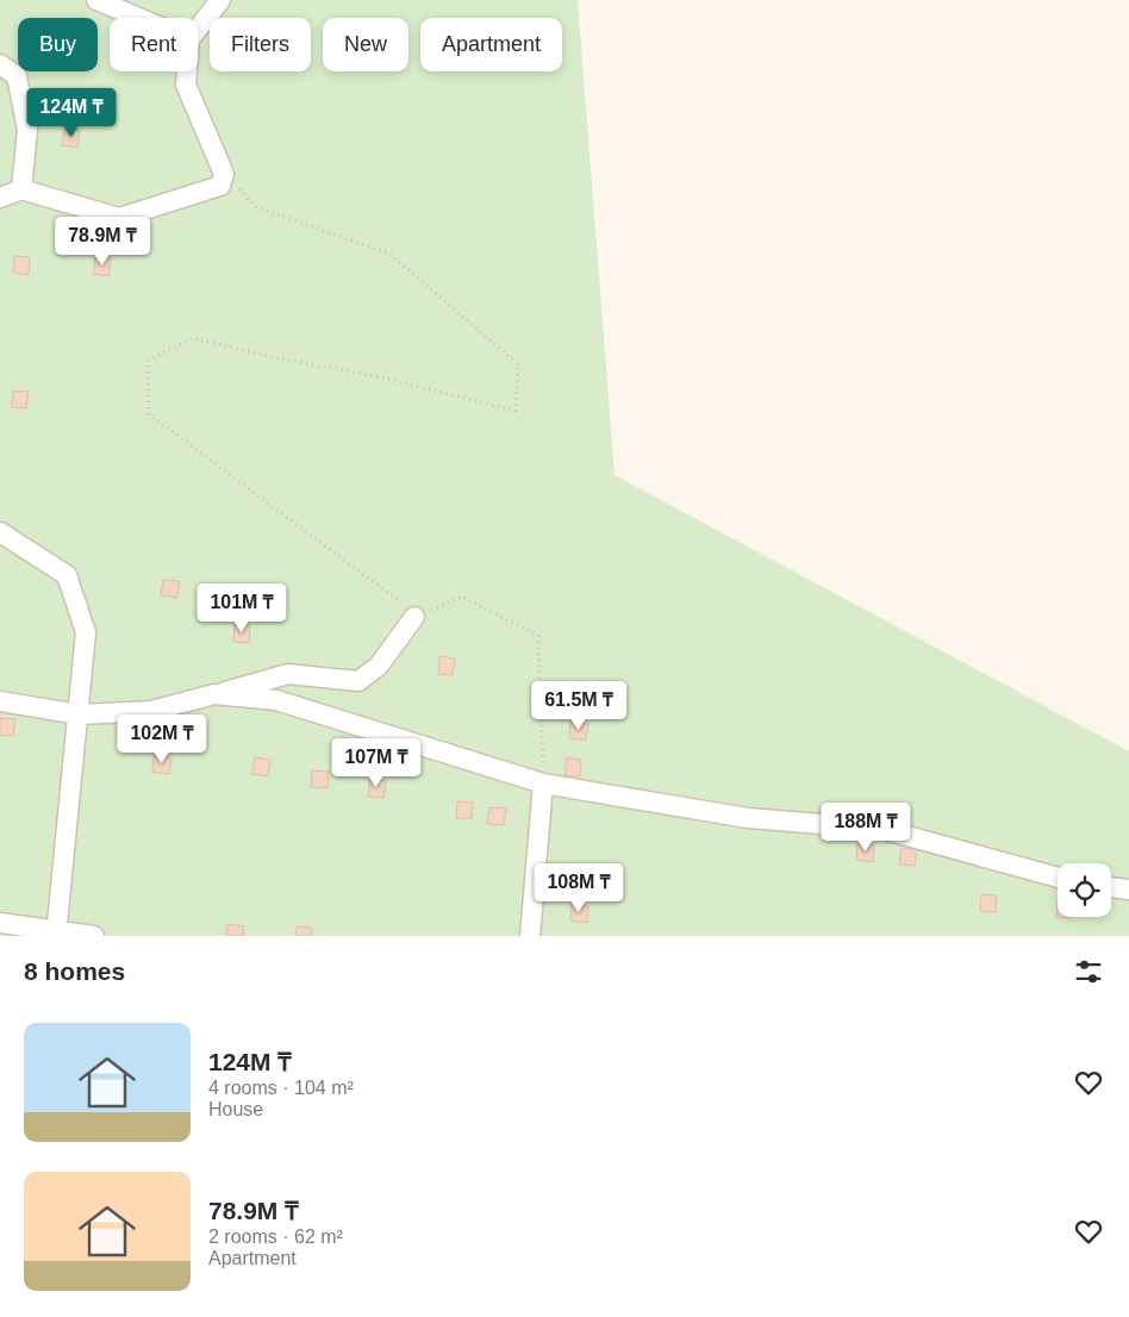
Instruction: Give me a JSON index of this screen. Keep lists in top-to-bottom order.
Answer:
{
  "page": {
    "chip": [
      "Buy",
      "Rent",
      "Filters",
      "New",
      "Apartment"
    ],
    "price": [
      "124M ₸",
      "78.9M ₸",
      "101M ₸",
      "61.5M ₸",
      "102M ₸",
      "107M ₸",
      "188M ₸",
      "108M ₸"
    ],
    "heading": "8 homes",
    "list": [
      {
        "name": "124M ₸",
        "note": "4 rooms · 104 m² · House"
      },
      {
        "name": "78.9M ₸",
        "note": "2 rooms · 62 m² · Apartment"
      }
    ]
  }
}
